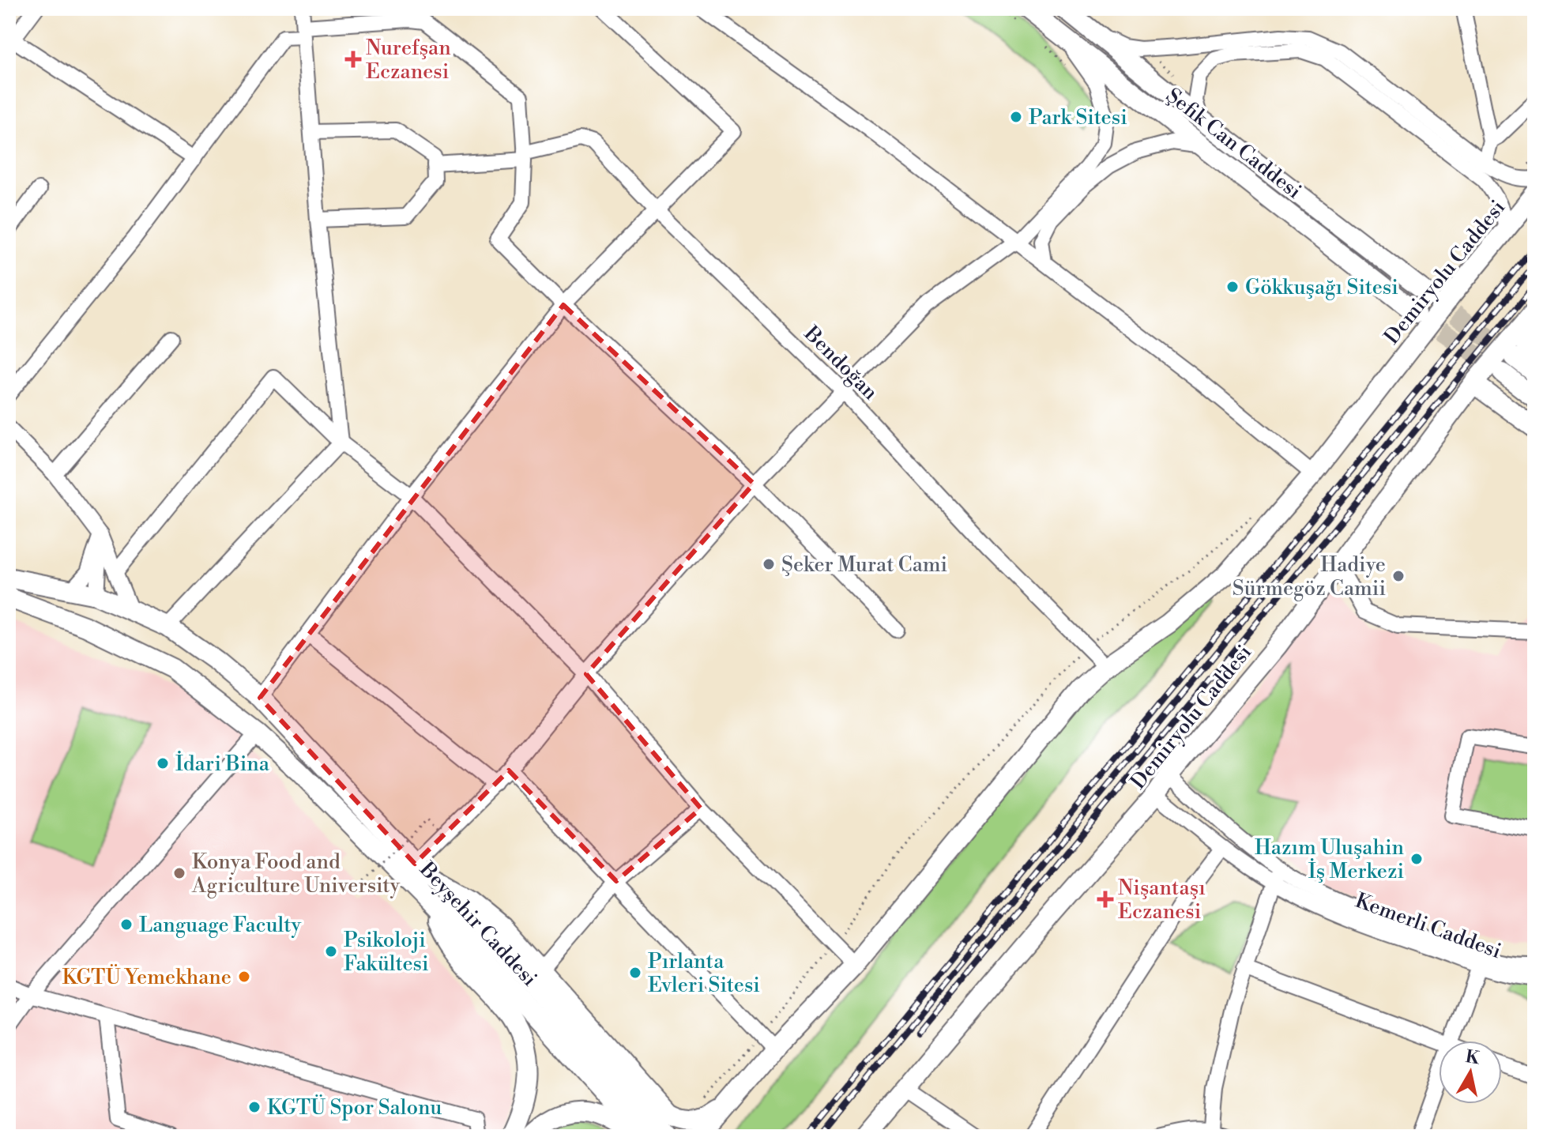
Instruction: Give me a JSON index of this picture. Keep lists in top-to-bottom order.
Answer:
{
  "streets": {
    "main road": ["Şefik Can Caddesi", "Demiryolu Caddesi", "Beyşehir Caddesi"],
    "street": ["Bendoğan", "Kemerli Caddesi"]
  },
  "crossings": [
    ["Demiryolu Caddesi", "Bendoğan"],
    ["Demiryolu Caddesi", "Kemerli Caddesi"]
  ],
  "places": {
    "health": ["Nurefşan Eczanesi", "Nişantaşı Eczanesi"],
    "other": [
      "Park Sitesi",
      "Gökkuşağı Sitesi",
      "Şeker Murat Cami",
      "Hadiye Sürmegöz Camii",
      "İdari Bina",
      "Hazım Uluşahin İş Merkezi",
      "Konya Food and Agriculture University",
      "Language Faculty",
      "Psikoloji Fakültesi",
      "Pırlanta Evleri Sitesi",
      "KGTÜ Yemekhane",
      "KGTÜ Spor Salonu"
    ]
  },
  "north": "top"
}
